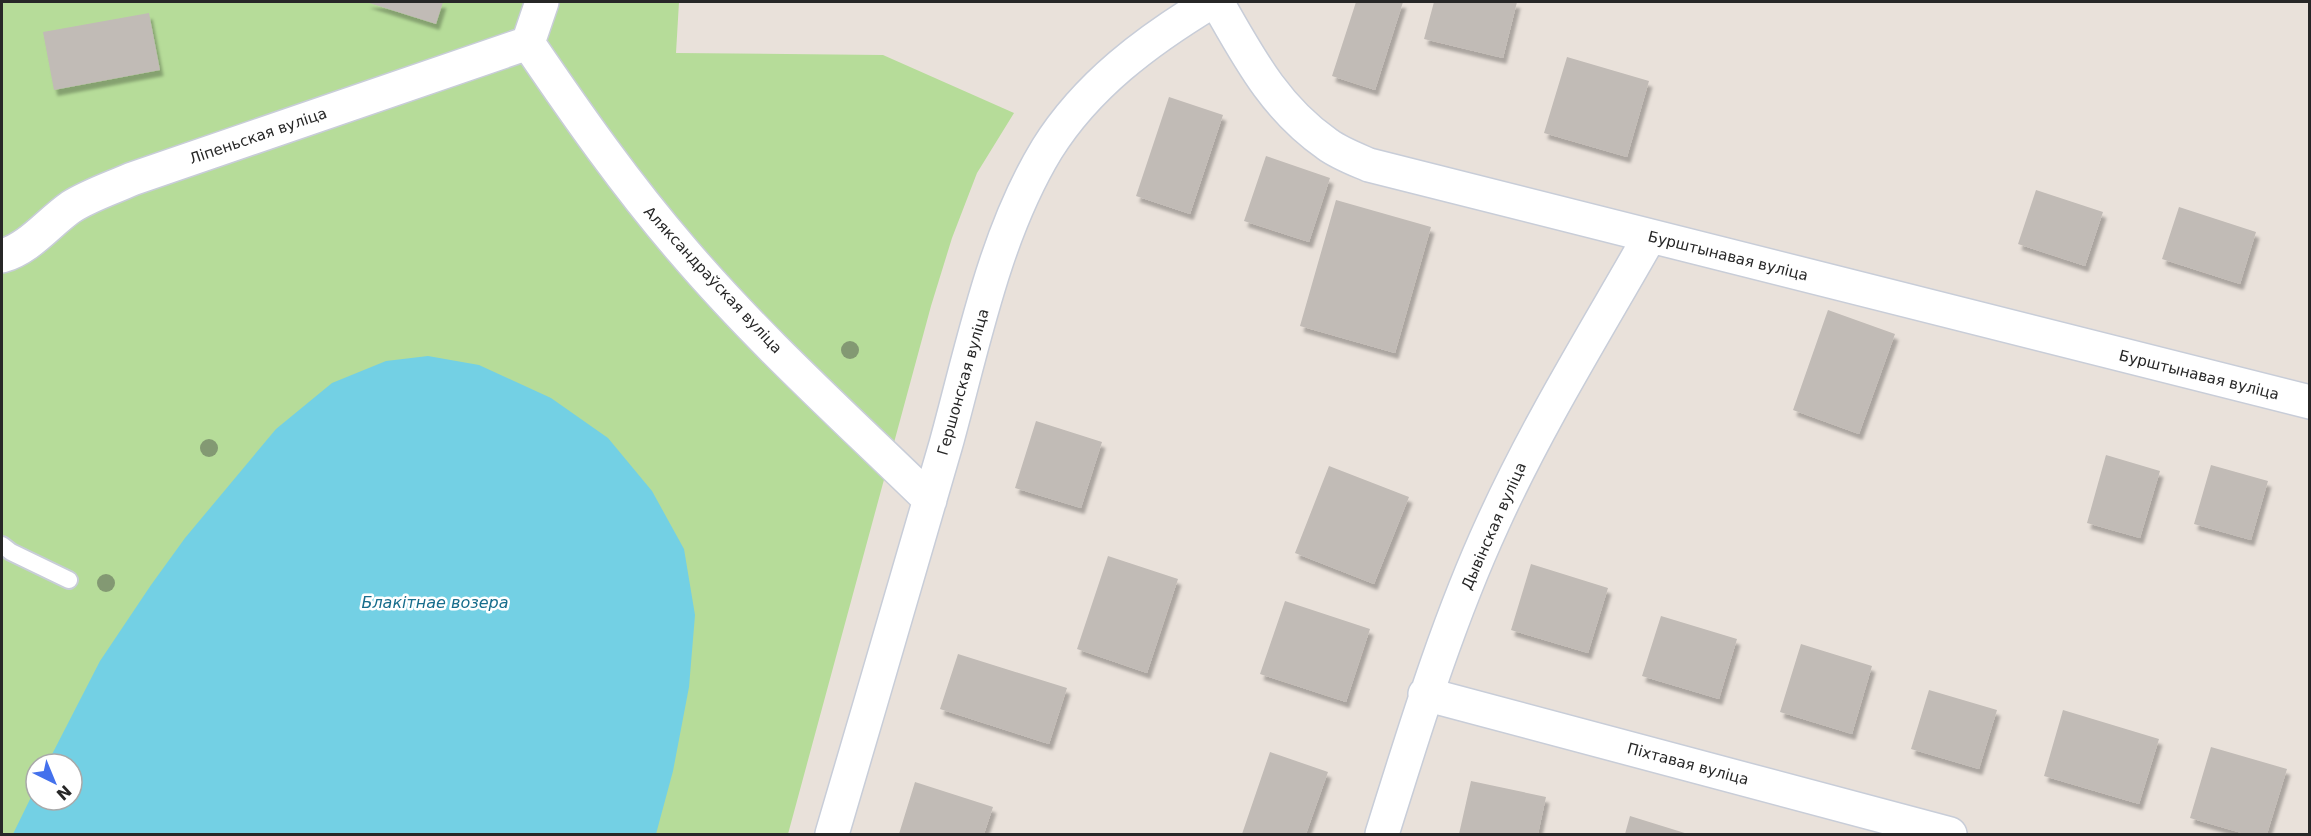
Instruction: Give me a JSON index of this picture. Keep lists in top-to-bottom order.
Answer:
{
  "streets": {
    "street": [
      "Ліпеньская вуліца",
      "Бурштынавая вуліца",
      "Аляксандраўская вуліца",
      "Гершонская вуліца",
      "Дывінская вуліца",
      "Піхтавая вуліца"
    ]
  },
  "crossings": [
    ["Ліпеньская вуліца", "Аляксандраўская вуліца"],
    ["Бурштынавая вуліца", "Дывінская вуліца"],
    ["Аляксандраўская вуліца", "Гершонская вуліца"],
    ["Дывінская вуліца", "Піхтавая вуліца"]
  ],
  "water": ["Блакітнае возера"],
  "north": "bottom right"
}
